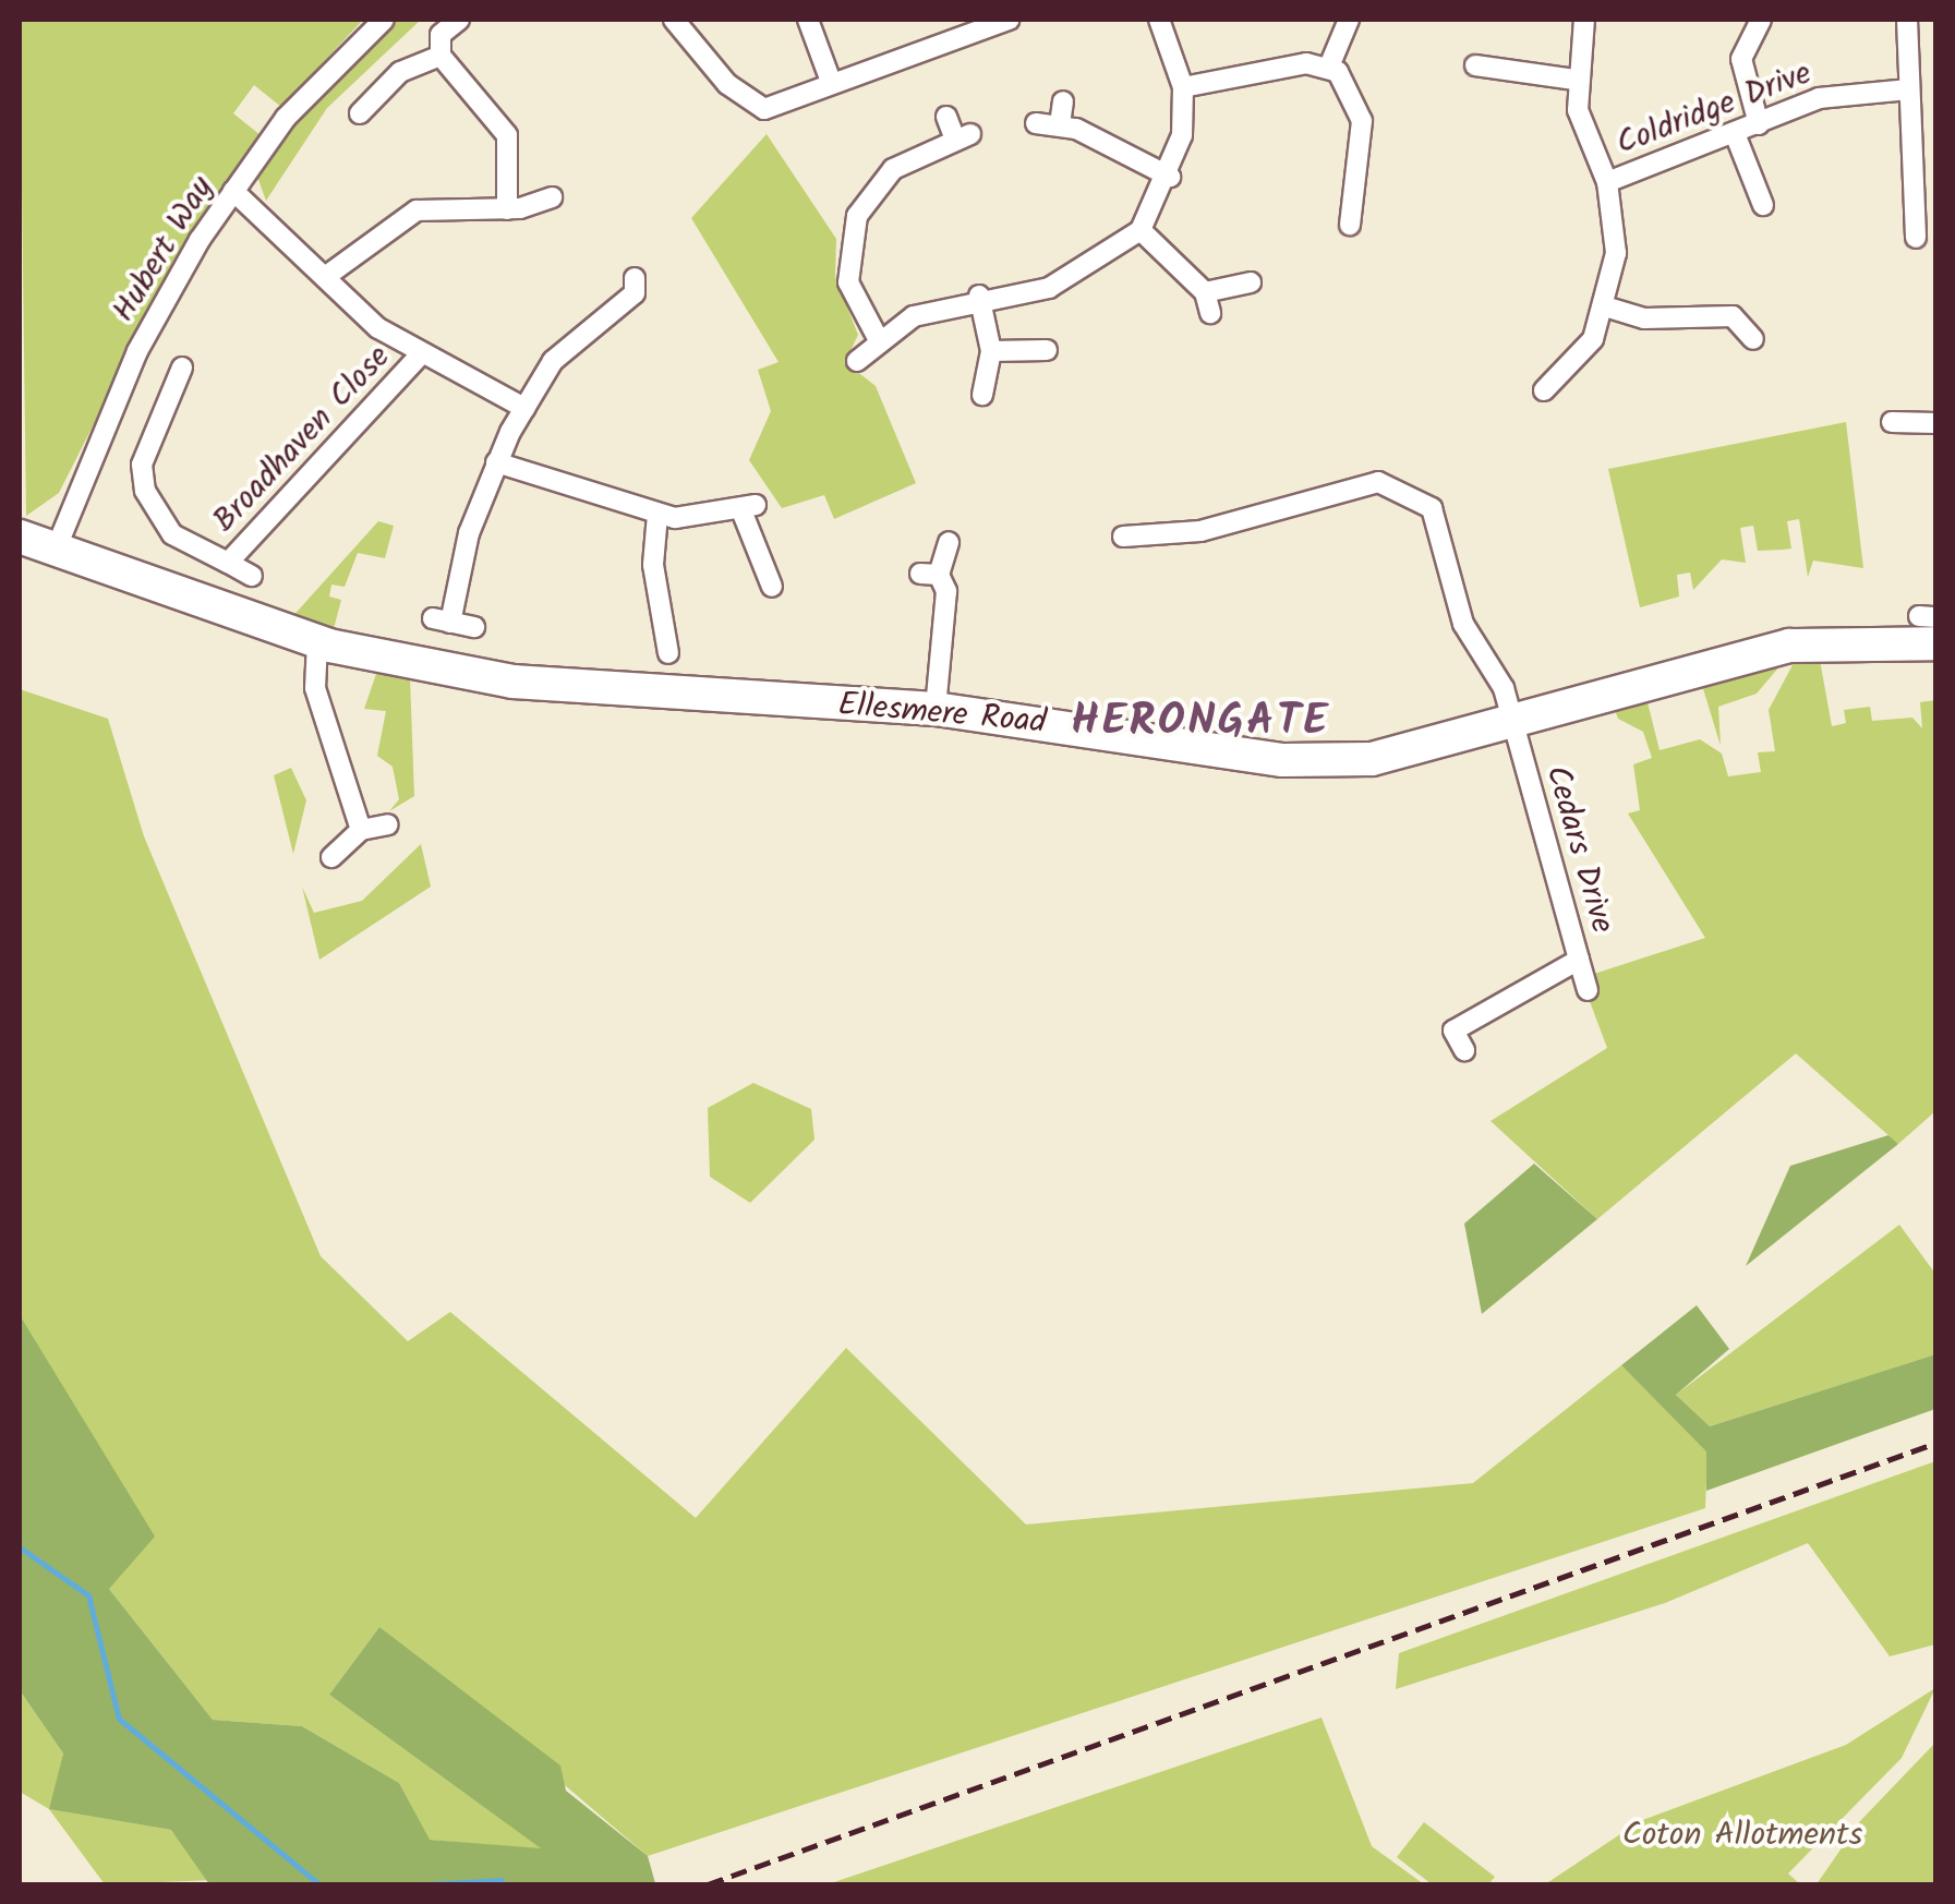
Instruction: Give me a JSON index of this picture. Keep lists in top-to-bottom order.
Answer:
{
  "streets": {
    "main road": ["Ellesmere Road"],
    "street": [
      "Coldridge Drive",
      "Hubert Way",
      "Broadhaven Close",
      "Cedars Drive"
    ]
  },
  "crossings": [
    ["Hubert Way", "Ellesmere Road"],
    ["Ellesmere Road", "Cedars Drive"]
  ],
  "districts": ["HERONGATE"],
  "parks": ["Coton Allotments"]
}
